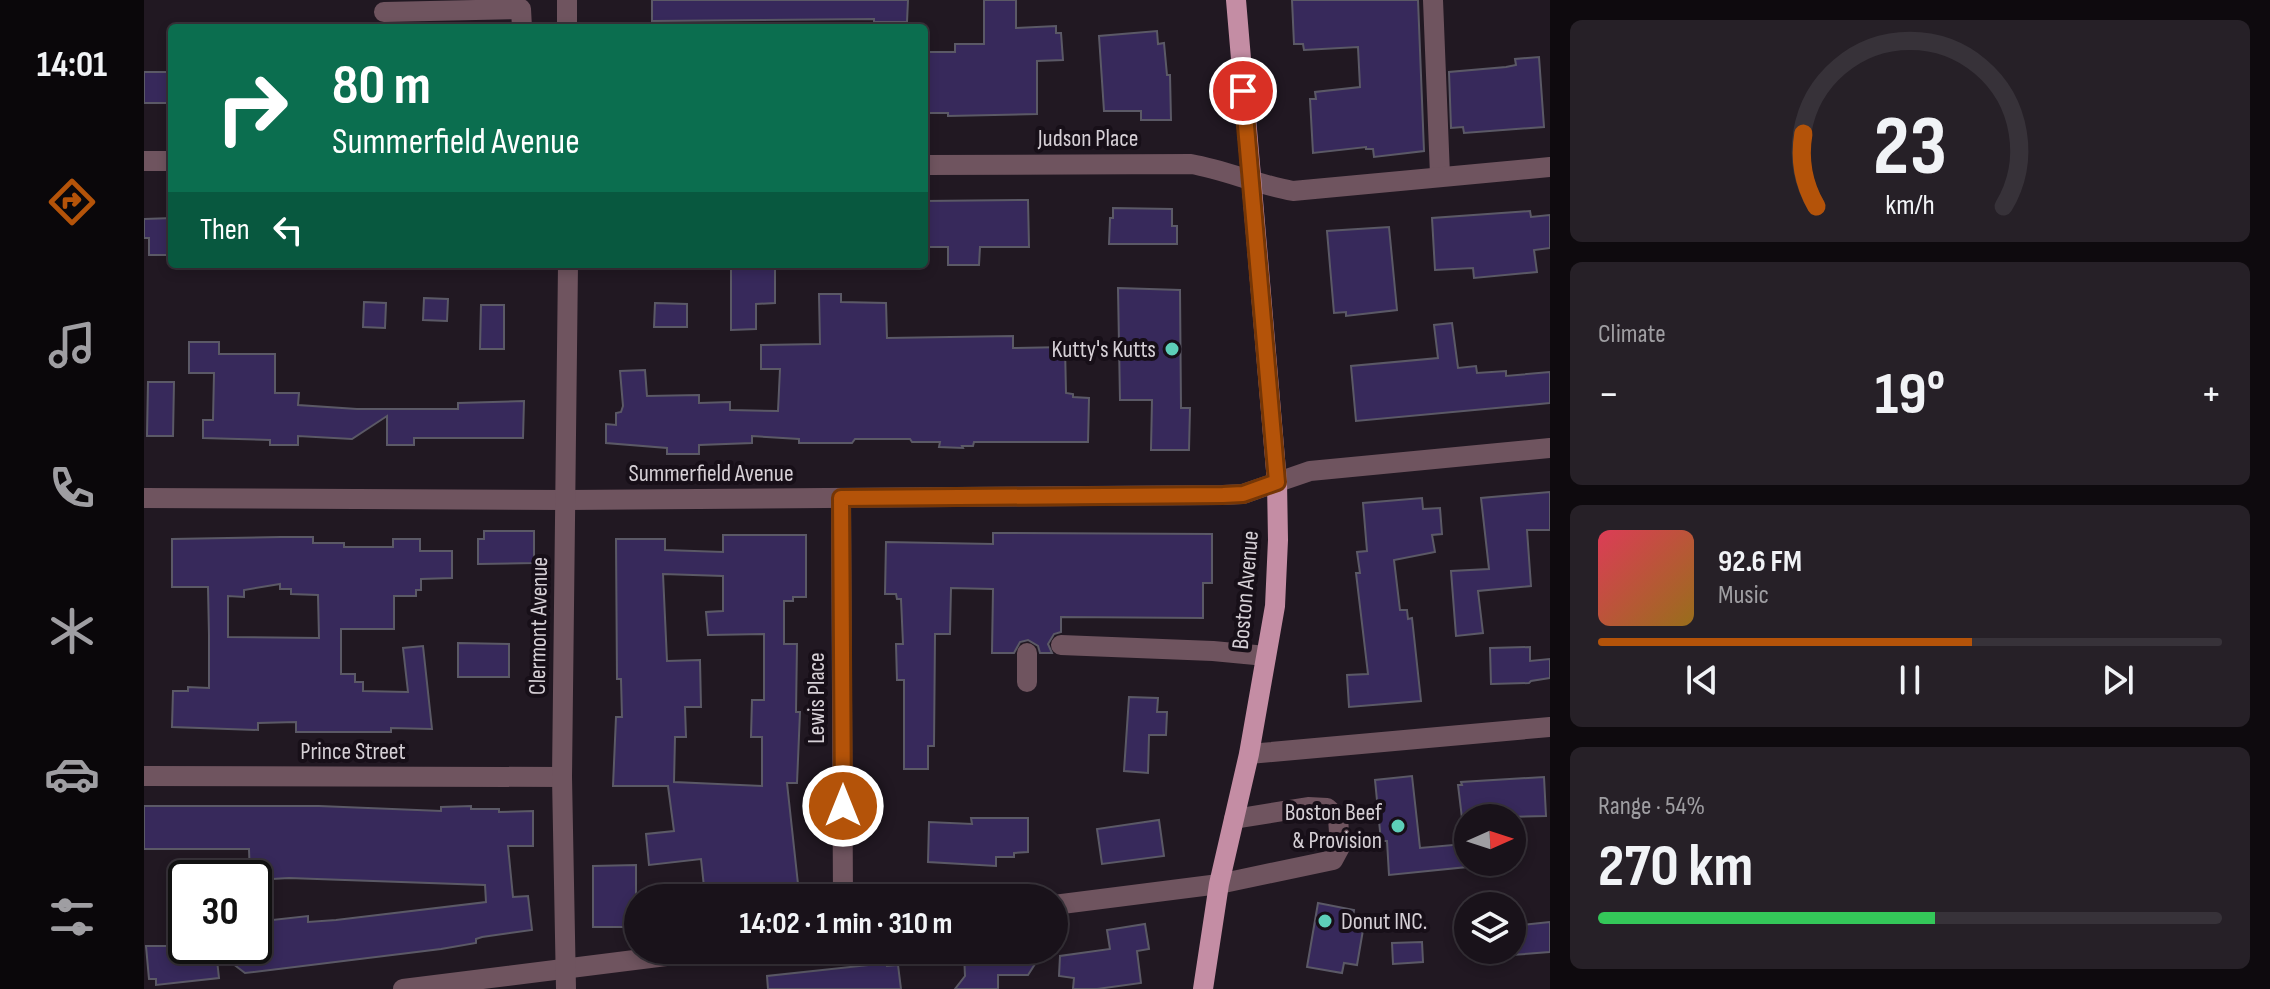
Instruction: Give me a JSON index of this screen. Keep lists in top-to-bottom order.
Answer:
{
  "streets": {
    "main road": ["Boston Avenue"],
    "street": [
      "Judson Place",
      "Summerfield Avenue",
      "Clermont Avenue",
      "Lewis Place",
      "Prince Street"
    ]
  },
  "crossings": [
    ["Judson Place", "Boston Avenue"],
    ["Summerfield Avenue", "Boston Avenue"],
    ["Summerfield Avenue", "Clermont Avenue"],
    ["Summerfield Avenue", "Lewis Place"],
    ["Clermont Avenue", "Prince Street"]
  ],
  "places": ["Kutty's Kutts", "Boston Beef & Provision", "Donut INC."],
  "north": "right",
  "page": {
    "tabs": "14:01",
    "turn": ["80 m", "Summerfield Avenue"],
    "then": "Then",
    "tile": [
      "Climate",
      ["Range · 54%", "270 km"]
    ],
    "heat": ["−", "19°", "+"],
    "song": ["92.6 FM", "Music"],
    "limit": "30",
    "trip": "14:02 · 1 min · 310 m",
    "gauge": ["23", "km/h"]
  }
}
